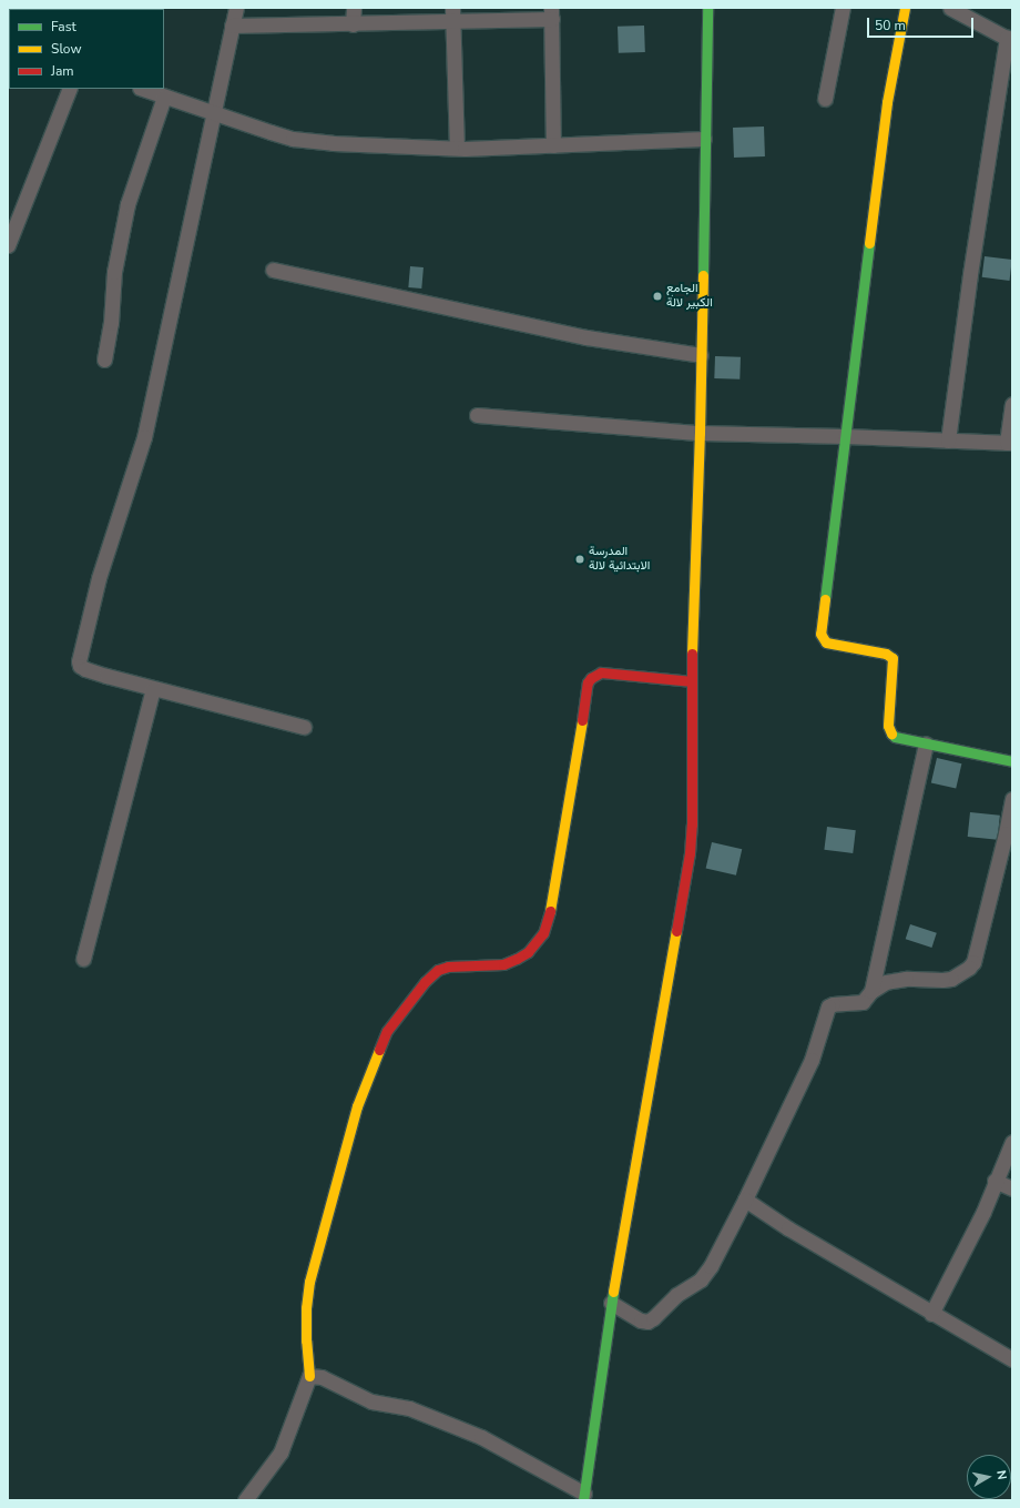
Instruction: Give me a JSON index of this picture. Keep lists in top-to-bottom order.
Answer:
{
  "places": ["الجامع الكبير لالة", "المدرسة الابتدائية لالة"],
  "legend": ["Fast", "Slow", "Jam"],
  "scale_bar": "50 m",
  "north": "right"
}
